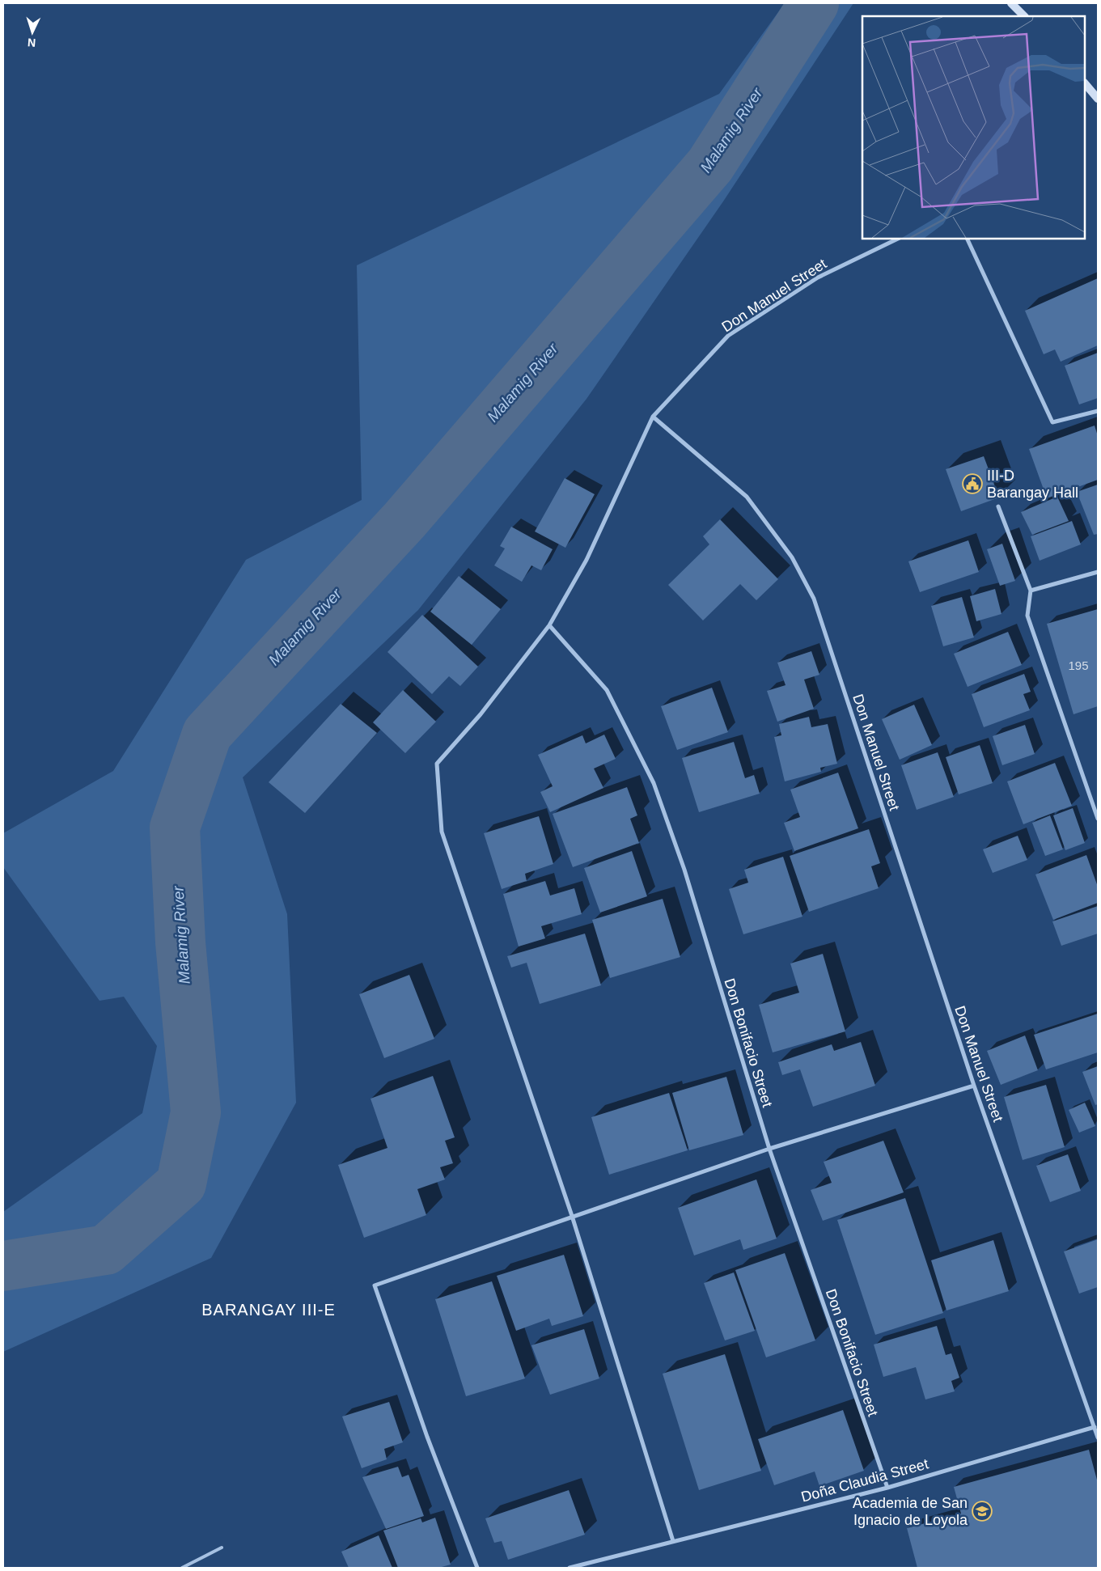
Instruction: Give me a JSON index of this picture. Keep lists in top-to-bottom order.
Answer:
{
  "streets": {
    "street": ["Don Manuel Street", "Don Bonifacio Street", "Doña Claudia Street"]
  },
  "crossings": [
    ["Don Manuel Street", "Doña Claudia Street"],
    ["Don Bonifacio Street", "Doña Claudia Street"]
  ],
  "districts": ["BARANGAY III-E"],
  "water": ["Malamig River"],
  "places": {
    "public building": ["III-D Barangay Hall"],
    "school or university": ["Academia de San Ignacio de Loyola"]
  },
  "house_numbers": ["195"],
  "north": "bottom"
}
